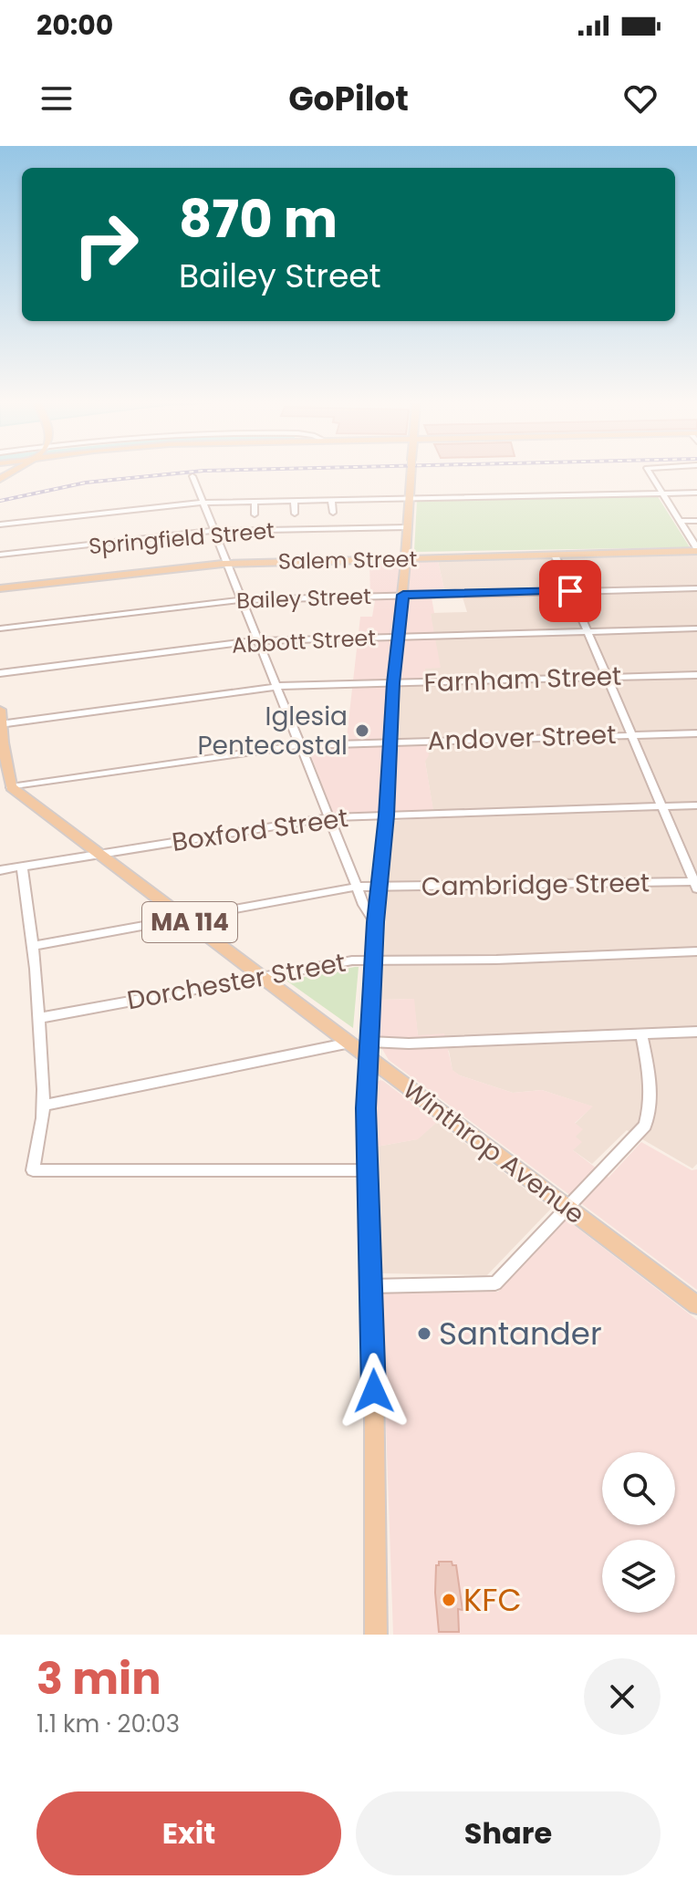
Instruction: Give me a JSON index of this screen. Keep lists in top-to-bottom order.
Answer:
{
  "streets": {
    "main road": ["Salem Street", "MA 114", "Winthrop Avenue"],
    "street": [
      "Springfield Street",
      "Bailey Street",
      "Abbott Street",
      "Farnham Street",
      "Andover Street",
      "Boxford Street",
      "Cambridge Street",
      "Dorchester Street"
    ]
  },
  "crossings": [
    ["Andover Street", "Winthrop Avenue"],
    ["Boxford Street", "Winthrop Avenue"],
    ["Cambridge Street", "Winthrop Avenue"],
    ["Dorchester Street", "Winthrop Avenue"]
  ],
  "places": ["Iglesia Pentecostal", "Santander", "KFC"],
  "page": {
    "status": "20:00",
    "header": "GoPilot",
    "turn": ["870 m", "Bailey Street"],
    "heading": ["3 min", "1.1 km · 20:03"],
    "buttons": ["Exit", "Share"]
  }
}
